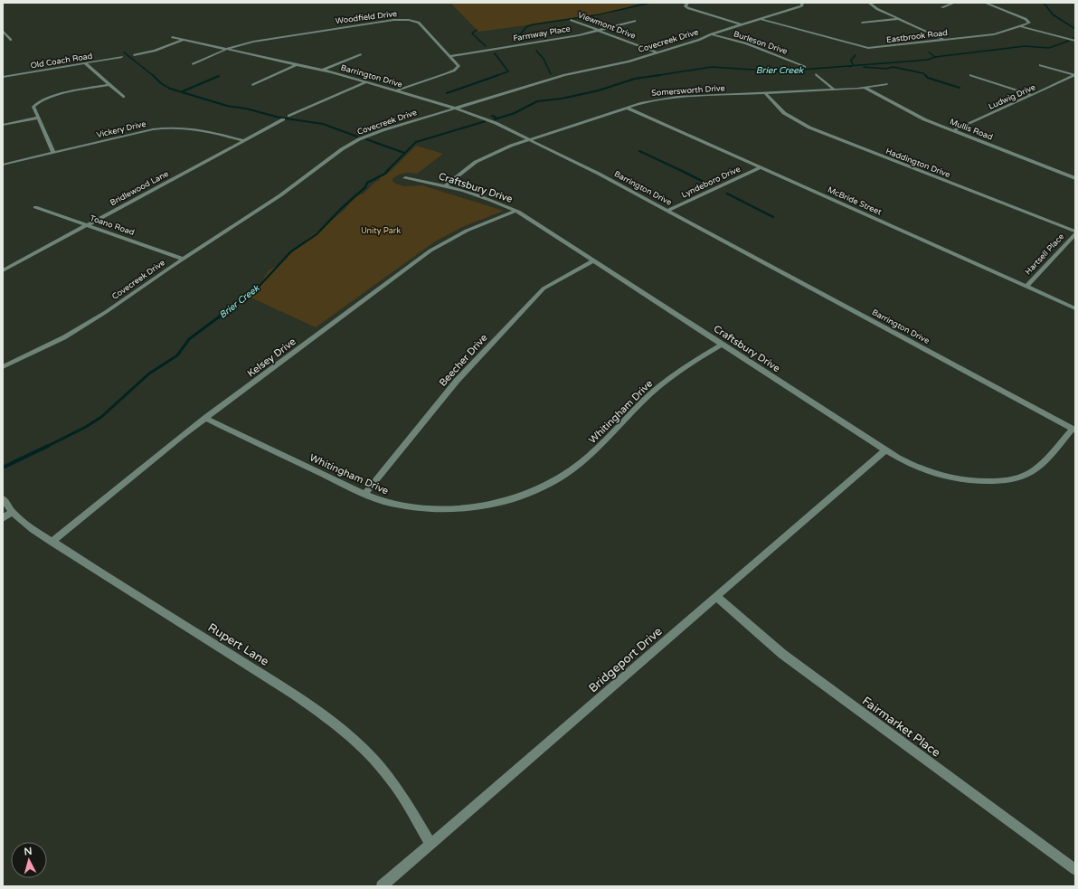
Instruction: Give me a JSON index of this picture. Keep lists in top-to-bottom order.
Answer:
{
  "streets": {
    "street": [
      "Woodfield Drive",
      "Viewmont Drive",
      "Farmway Place",
      "Eastbrook Road",
      "Covecreek Drive",
      "Burleson Drive",
      "Old Coach Road",
      "Barrington Drive",
      "Somersworth Drive",
      "Ludwig Drive",
      "Vickery Drive",
      "Mullis Road",
      "Haddington Drive",
      "Lyndeboro Drive",
      "Craftsbury Drive",
      "Bridlewood Lane",
      "McBride Street",
      "Toano Road",
      "Hartsell Place",
      "Kelsey Drive",
      "Beecher Drive",
      "Whitingham Drive",
      "Rupert Lane",
      "Bridgeport Drive",
      "Fairmarket Place"
    ]
  },
  "crossings": [
    ["Woodfield Drive", "Farmway Place"],
    ["Woodfield Drive", "Barrington Drive"],
    ["Viewmont Drive", "Farmway Place"],
    ["Viewmont Drive", "Covecreek Drive"],
    ["Eastbrook Road", "Covecreek Drive"],
    ["Covecreek Drive", "Burleson Drive"],
    ["Covecreek Drive", "Barrington Drive"],
    ["Covecreek Drive", "Toano Road"],
    ["Barrington Drive", "Somersworth Drive"],
    ["Barrington Drive", "Lyndeboro Drive"],
    ["Barrington Drive", "Craftsbury Drive"],
    ["Somersworth Drive", "Mullis Road"],
    ["Somersworth Drive", "Haddington Drive"],
    ["Somersworth Drive", "Craftsbury Drive"],
    ["Somersworth Drive", "McBride Street"],
    ["Ludwig Drive", "Mullis Road"],
    ["Vickery Drive", "Bridlewood Lane"],
    ["Haddington Drive", "Hartsell Place"],
    ["Lyndeboro Drive", "McBride Street"],
    ["Craftsbury Drive", "Kelsey Drive"],
    ["Craftsbury Drive", "Beecher Drive"],
    ["Craftsbury Drive", "Whitingham Drive"],
    ["Craftsbury Drive", "Bridgeport Drive"],
    ["Bridlewood Lane", "Toano Road"],
    ["McBride Street", "Hartsell Place"],
    ["Kelsey Drive", "Whitingham Drive"],
    ["Kelsey Drive", "Rupert Lane"],
    ["Beecher Drive", "Whitingham Drive"],
    ["Rupert Lane", "Bridgeport Drive"],
    ["Bridgeport Drive", "Fairmarket Place"]
  ],
  "water": ["Brier Creek"],
  "parks": ["Unity Park"],
  "north": "top"
}
